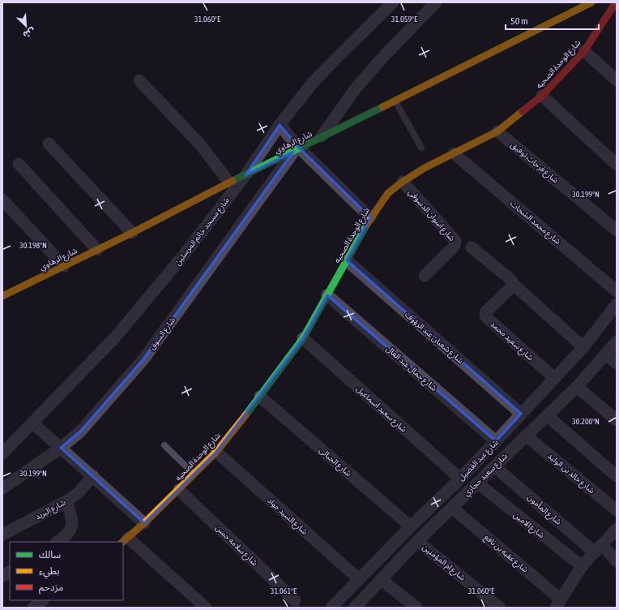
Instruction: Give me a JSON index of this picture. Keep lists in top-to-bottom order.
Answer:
{
  "streets": {
    "street": [
      "شارع الوحدة الصحيه",
      "شارع الرهاوي",
      "شارع فرحات توفيق",
      "شارع اسوان الدسوقي",
      "شارع محمد الشحات",
      "شارع مسجد خاتم المرسلين",
      "شارع السوق",
      "شارع شعبان عبد الرؤوف",
      "شارع سعيد محمد",
      "شارع جمال عبد العال",
      "شارع سعيد اسماعيل",
      "شارع عبد الفضيل",
      "شارع الجبالى",
      "شارع خالد بن الوليد",
      "شارع سعيد حجازي",
      "شارع البريد",
      "شارع المأمون",
      "شارع السيد جواد",
      "شارع الامين",
      "شارع سلامه حسن",
      "شارع عقبه بن نافع",
      "شارع ام المؤمنين"
    ]
  },
  "crossings": [
    ["شارع الوحدة الصحيه", "شارع فرحات توفيق"],
    ["شارع الوحدة الصحيه", "شارع اسوان الدسوقي"],
    ["شارع الوحدة الصحيه", "شارع محمد الشحات"],
    ["شارع الوحدة الصحيه", "شارع شعبان عبد الرؤوف"],
    ["شارع الوحدة الصحيه", "شارع جمال عبد العال"],
    ["شارع الوحدة الصحيه", "شارع سعيد اسماعيل"],
    ["شارع الوحدة الصحيه", "شارع الجبالى"],
    ["شارع الوحدة الصحيه", "شارع السيد جواد"],
    ["شارع الوحدة الصحيه", "شارع سلامه حسن"],
    ["شارع الرهاوي", "شارع مسجد خاتم المرسلين"],
    ["شارع الرهاوي", "شارع السوق"],
    ["شارع شعبان عبد الرؤوف", "شارع عبد الفضيل"],
    ["شارع سعيد محمد", "شارع عبد الفضيل"],
    ["شارع جمال عبد العال", "شارع عبد الفضيل"],
    ["شارع سعيد اسماعيل", "شارع عبد الفضيل"],
    ["شارع عبد الفضيل", "شارع الجبالى"],
    ["شارع عبد الفضيل", "شارع السيد جواد"],
    ["شارع خالد بن الوليد", "شارع سعيد حجازي"],
    ["شارع سعيد حجازي", "شارع المأمون"],
    ["شارع سعيد حجازي", "شارع الامين"],
    ["شارع سعيد حجازي", "شارع عقبه بن نافع"],
    ["شارع سعيد حجازي", "شارع ام المؤمنين"]
  ],
  "legend": ["سالك", "بطيء", "مزدحم"],
  "scale_bar": "50 m",
  "north": "bottom right",
  "coordinates": [
    "31.060°E",
    "31.059°E",
    "30.199°N",
    "30.198°N",
    "30.200°N",
    "31.061°E"
  ]
}
